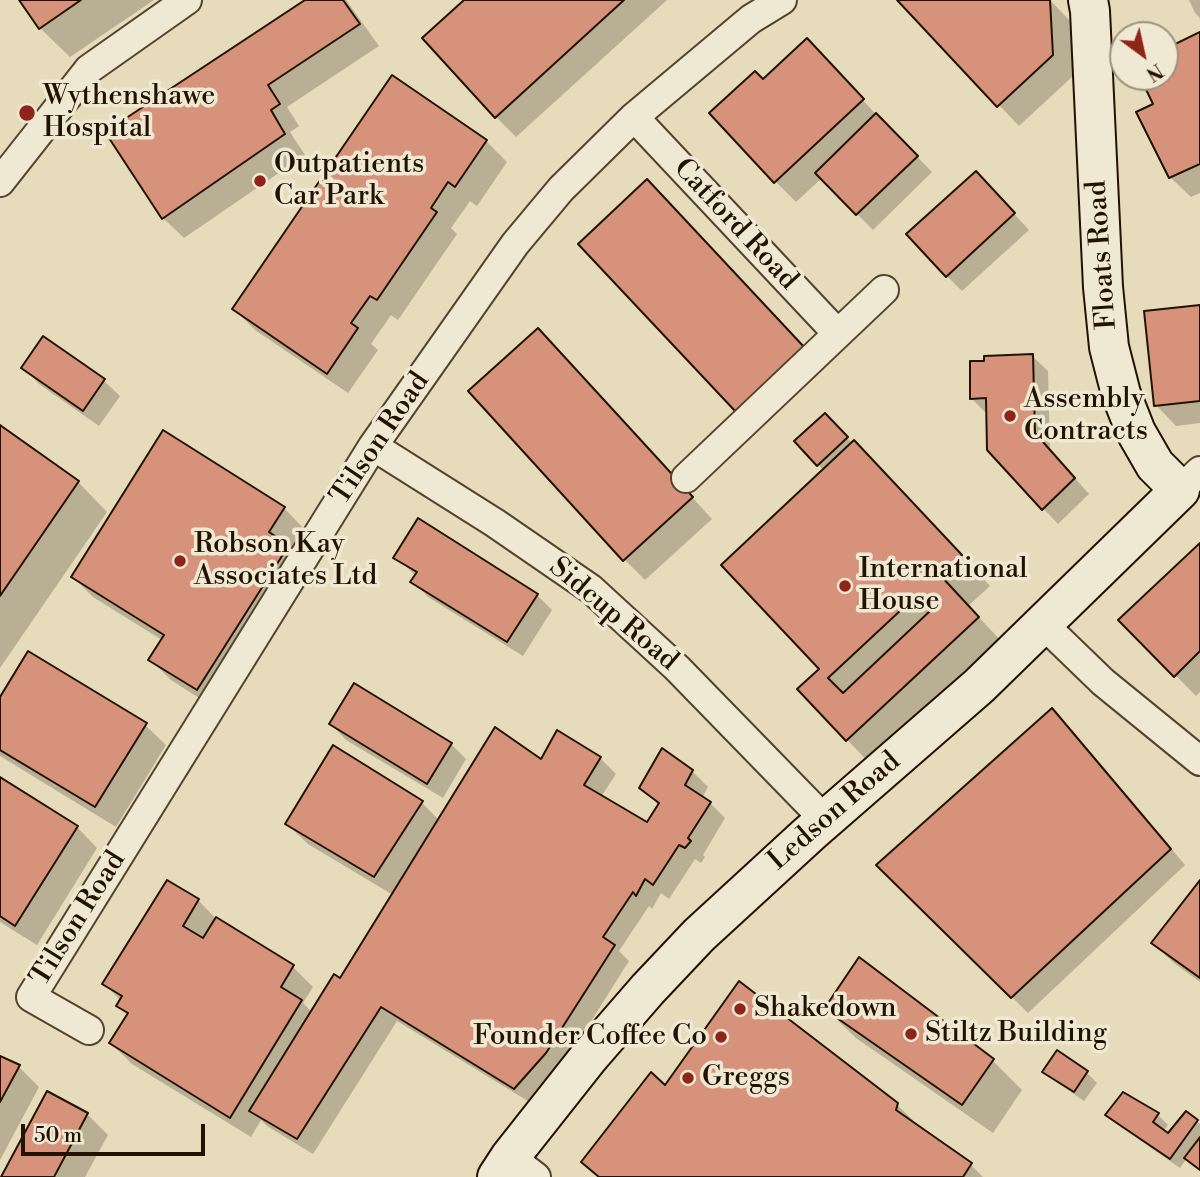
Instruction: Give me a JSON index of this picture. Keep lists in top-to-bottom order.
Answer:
{
  "streets": {
    "street": [
      "Catford Road",
      "Floats Road",
      "Tilson Road",
      "Sidcup Road",
      "Ledson Road"
    ]
  },
  "crossings": [
    ["Catford Road", "Tilson Road"],
    ["Floats Road", "Ledson Road"],
    ["Tilson Road", "Sidcup Road"],
    ["Sidcup Road", "Ledson Road"]
  ],
  "places": [
    "Wythenshawe Hospital",
    "Outpatients Car Park",
    "Assembly Contracts",
    "Robson Kay Associates Ltd",
    "International House",
    "Shakedown",
    "Stiltz Building",
    "Founder Coffee Co",
    "Greggs"
  ],
  "scale_bar": "50 m",
  "north": "bottom right"
}
